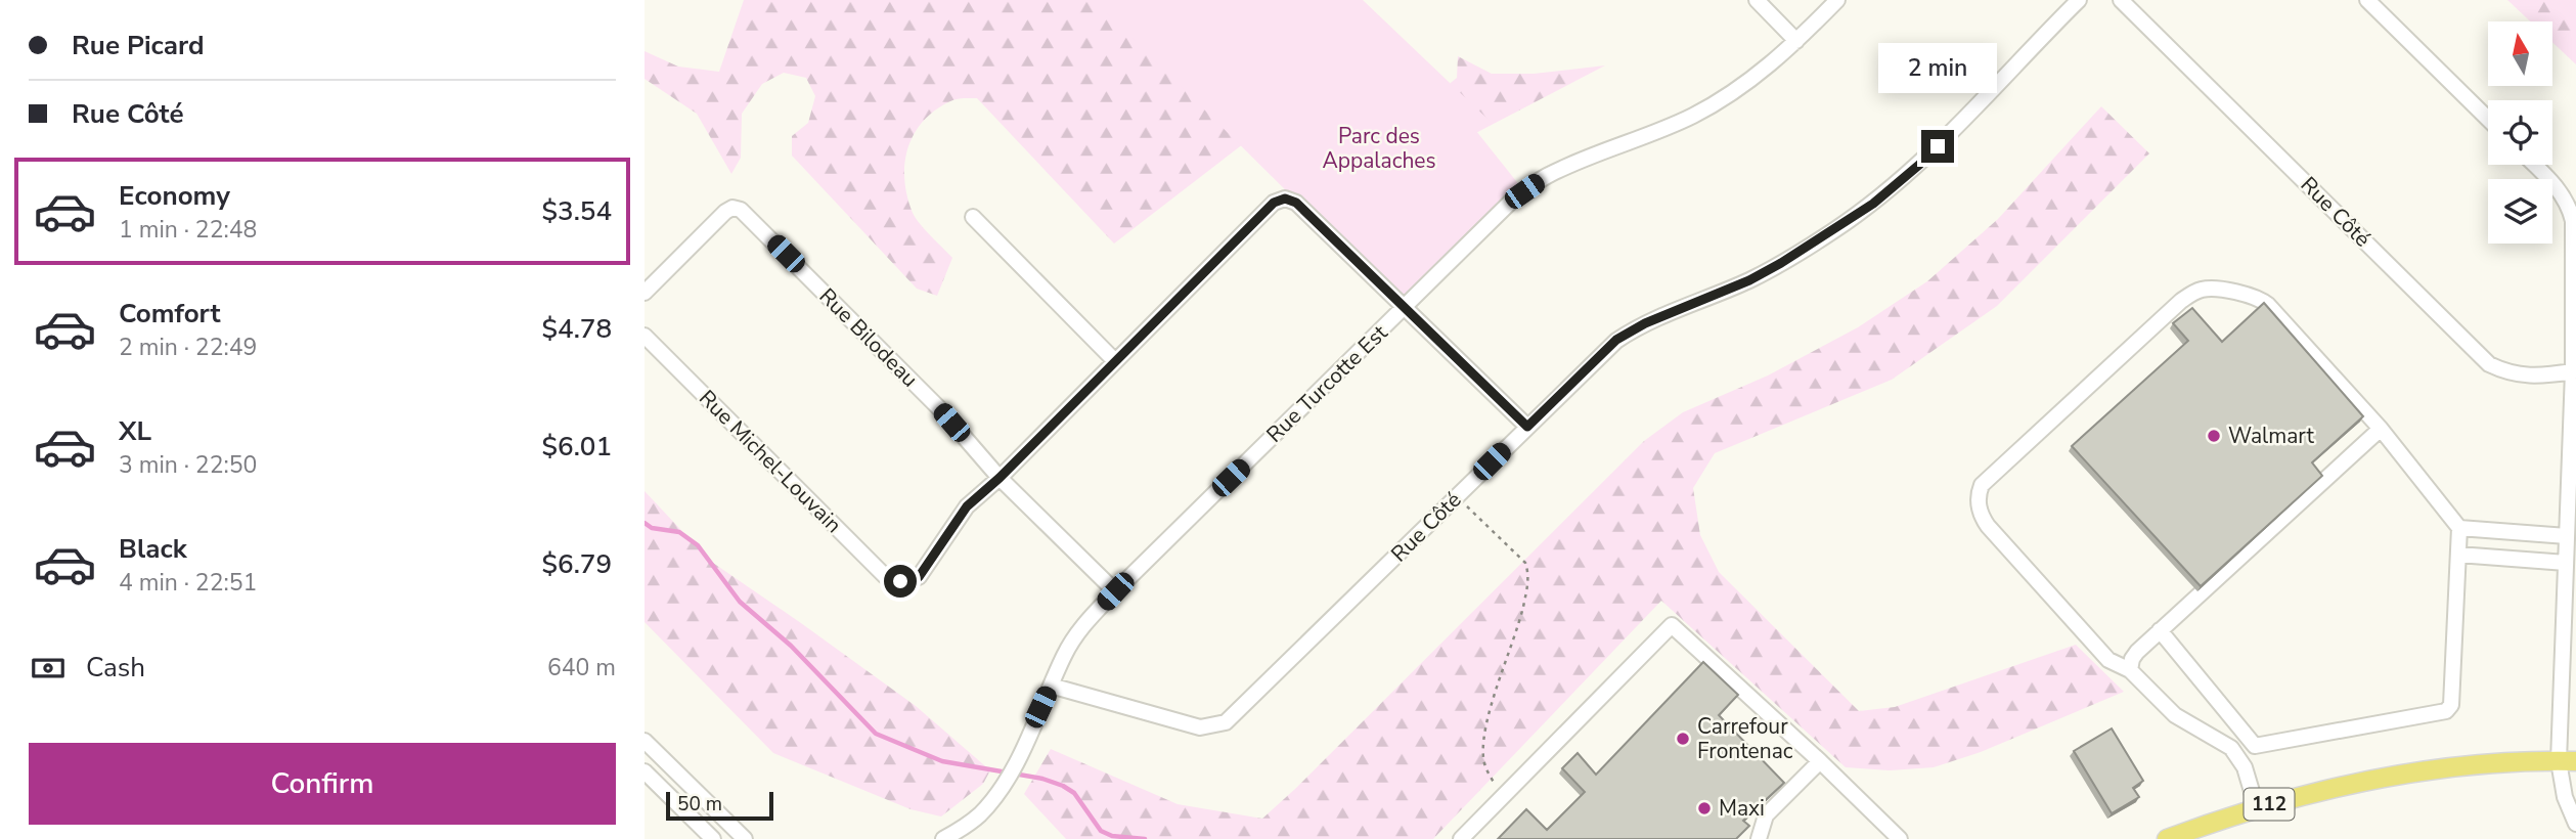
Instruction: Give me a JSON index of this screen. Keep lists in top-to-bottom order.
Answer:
{
  "streets": {
    "main road": ["112"],
    "street": [
      "Rue Côté",
      "Rue Bilodeau",
      "Rue Turcotte Est",
      "Rue Michel-Louvain"
    ]
  },
  "crossings": [
    ["Rue Côté", "Rue Turcotte Est"],
    ["Rue Bilodeau", "Rue Turcotte Est"],
    ["Rue Bilodeau", "Rue Michel-Louvain"]
  ],
  "parks": ["Parc des Appalaches"],
  "places": ["Walmart", "Carrefour Frontenac", "Maxi"],
  "scale_bar": "50 m",
  "north": "top",
  "page": {
    "banner": ["Rue Picard", "Rue Côté"],
    "bubble": "2 min",
    "list": [
      {
        "name": "Economy",
        "note": "1 min · 22:48",
        "value": "$3.54"
      },
      {
        "name": "Comfort",
        "note": "2 min · 22:49",
        "value": "$4.78"
      },
      {
        "name": "XL",
        "note": "3 min · 22:50",
        "value": "$6.01"
      },
      {
        "name": "Black",
        "note": "4 min · 22:51",
        "value": "$6.79"
      }
    ],
    "pay": ["Cash", "640 m"],
    "buttons": "Confirm",
    "scale": "50 m"
  }
}
